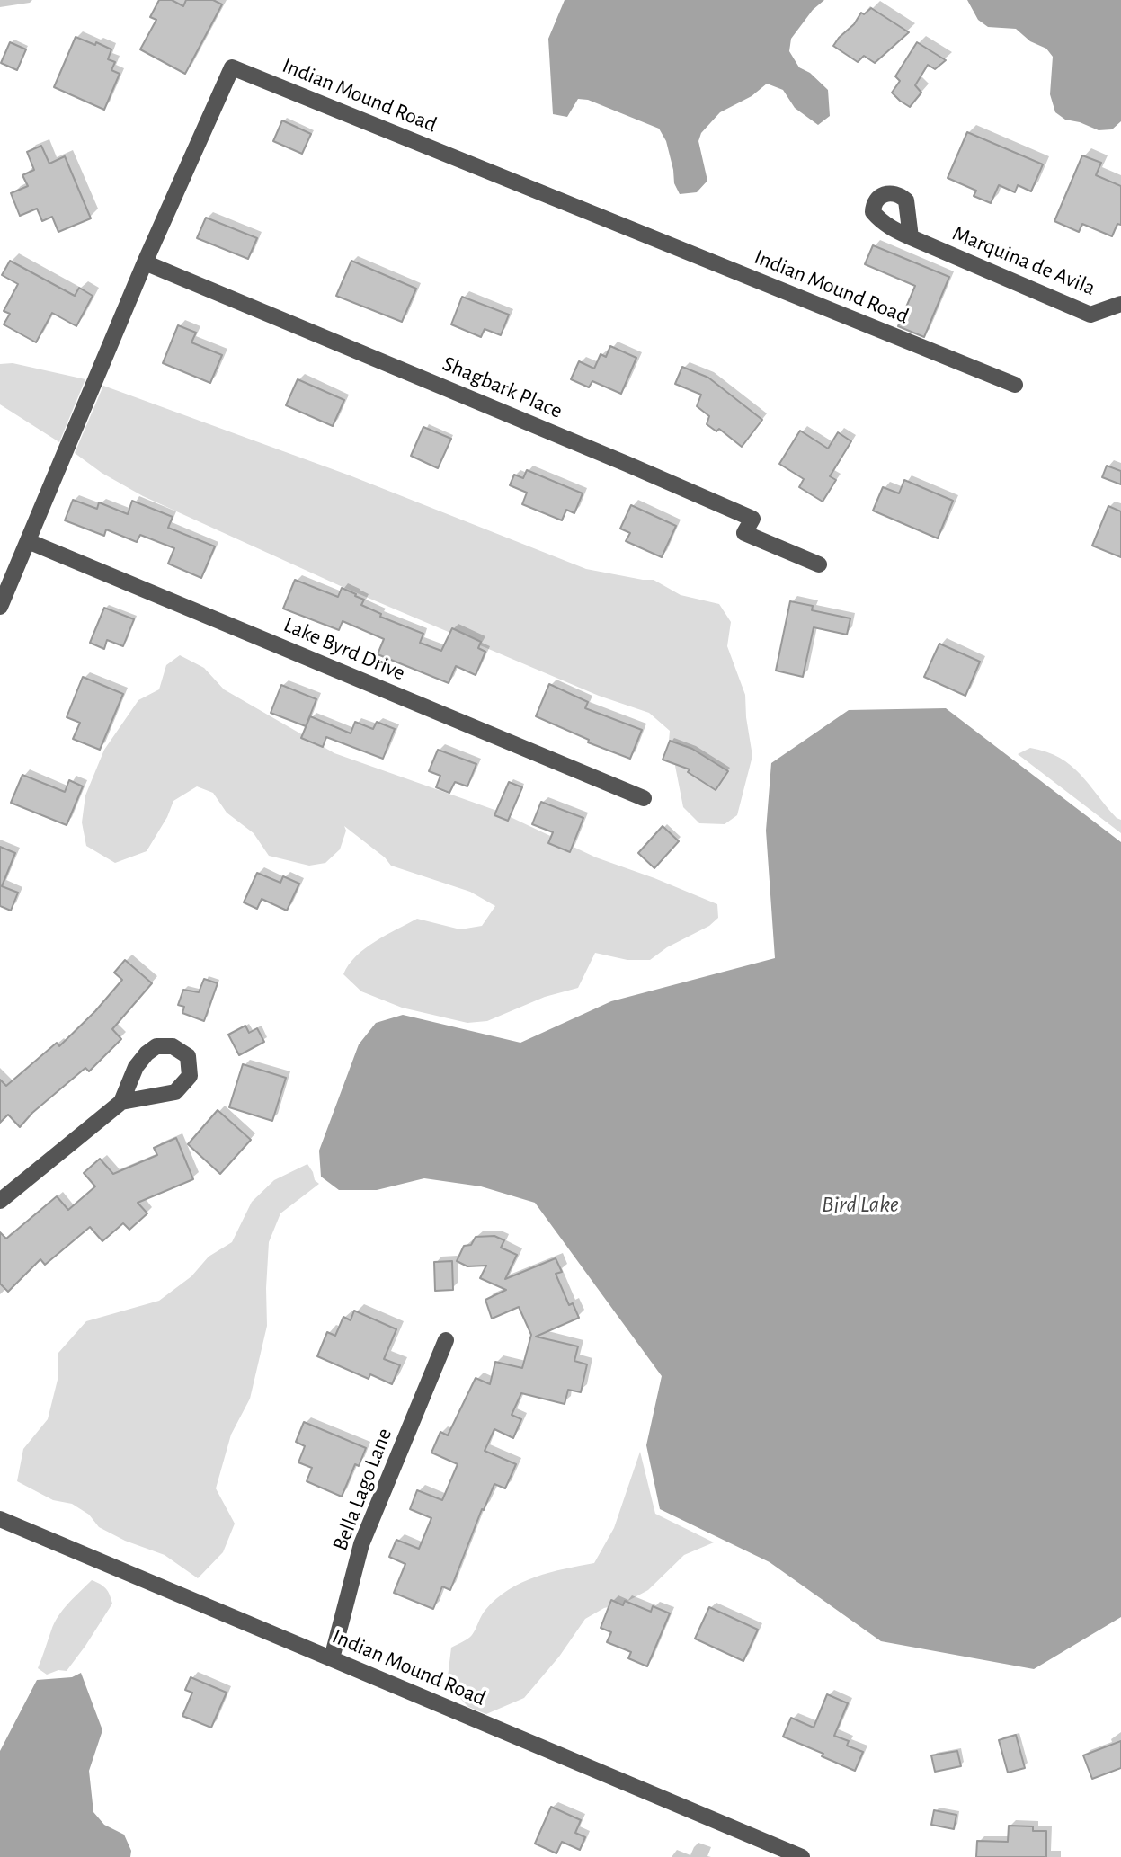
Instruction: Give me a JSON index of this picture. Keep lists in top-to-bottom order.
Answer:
{
  "streets": {
    "street": [
      "Indian Mound Road",
      "Marquina de Avila",
      "Shagbark Place",
      "Lake Byrd Drive",
      "Bella Lago Lane"
    ]
  },
  "crossings": [
    ["Indian Mound Road", "Shagbark Place"],
    ["Indian Mound Road", "Lake Byrd Drive"],
    ["Indian Mound Road", "Bella Lago Lane"]
  ],
  "water": ["Bird Lake"]
}
